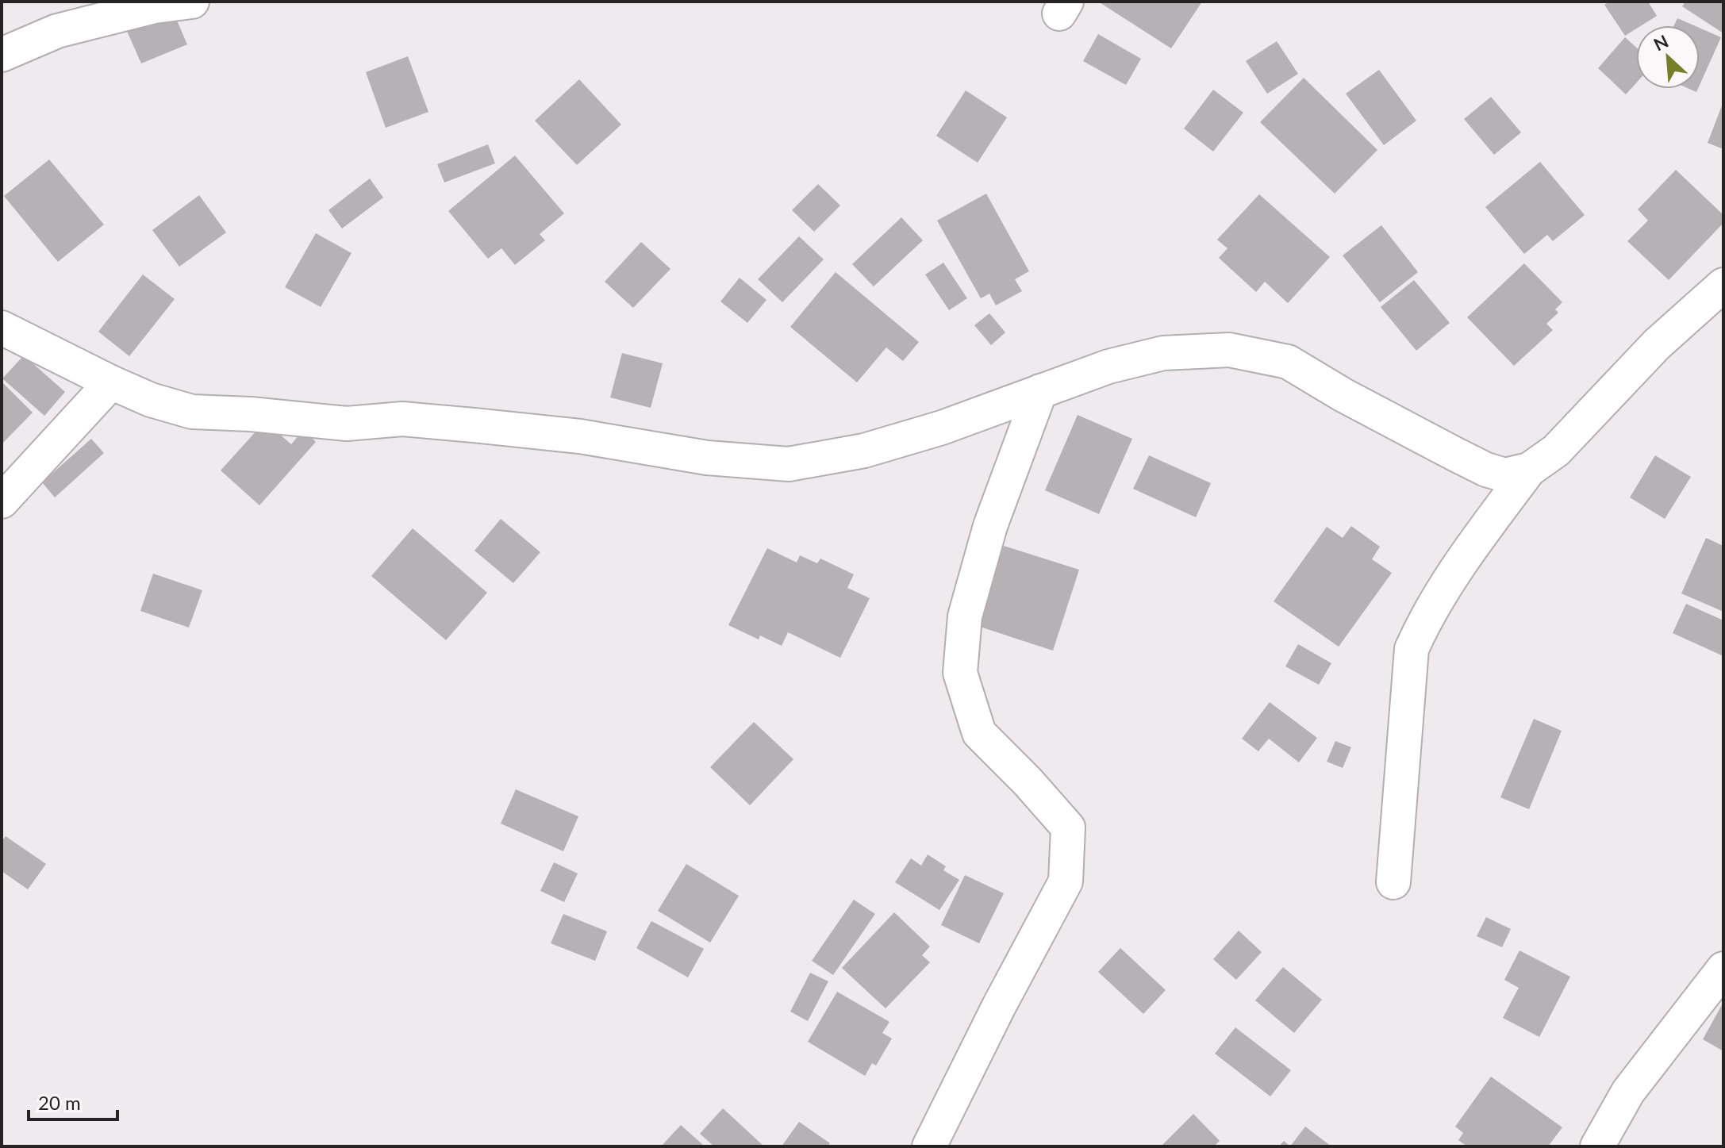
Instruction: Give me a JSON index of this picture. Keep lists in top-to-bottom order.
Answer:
{
  "scale_bar": "20 m",
  "north": "top left"
}
